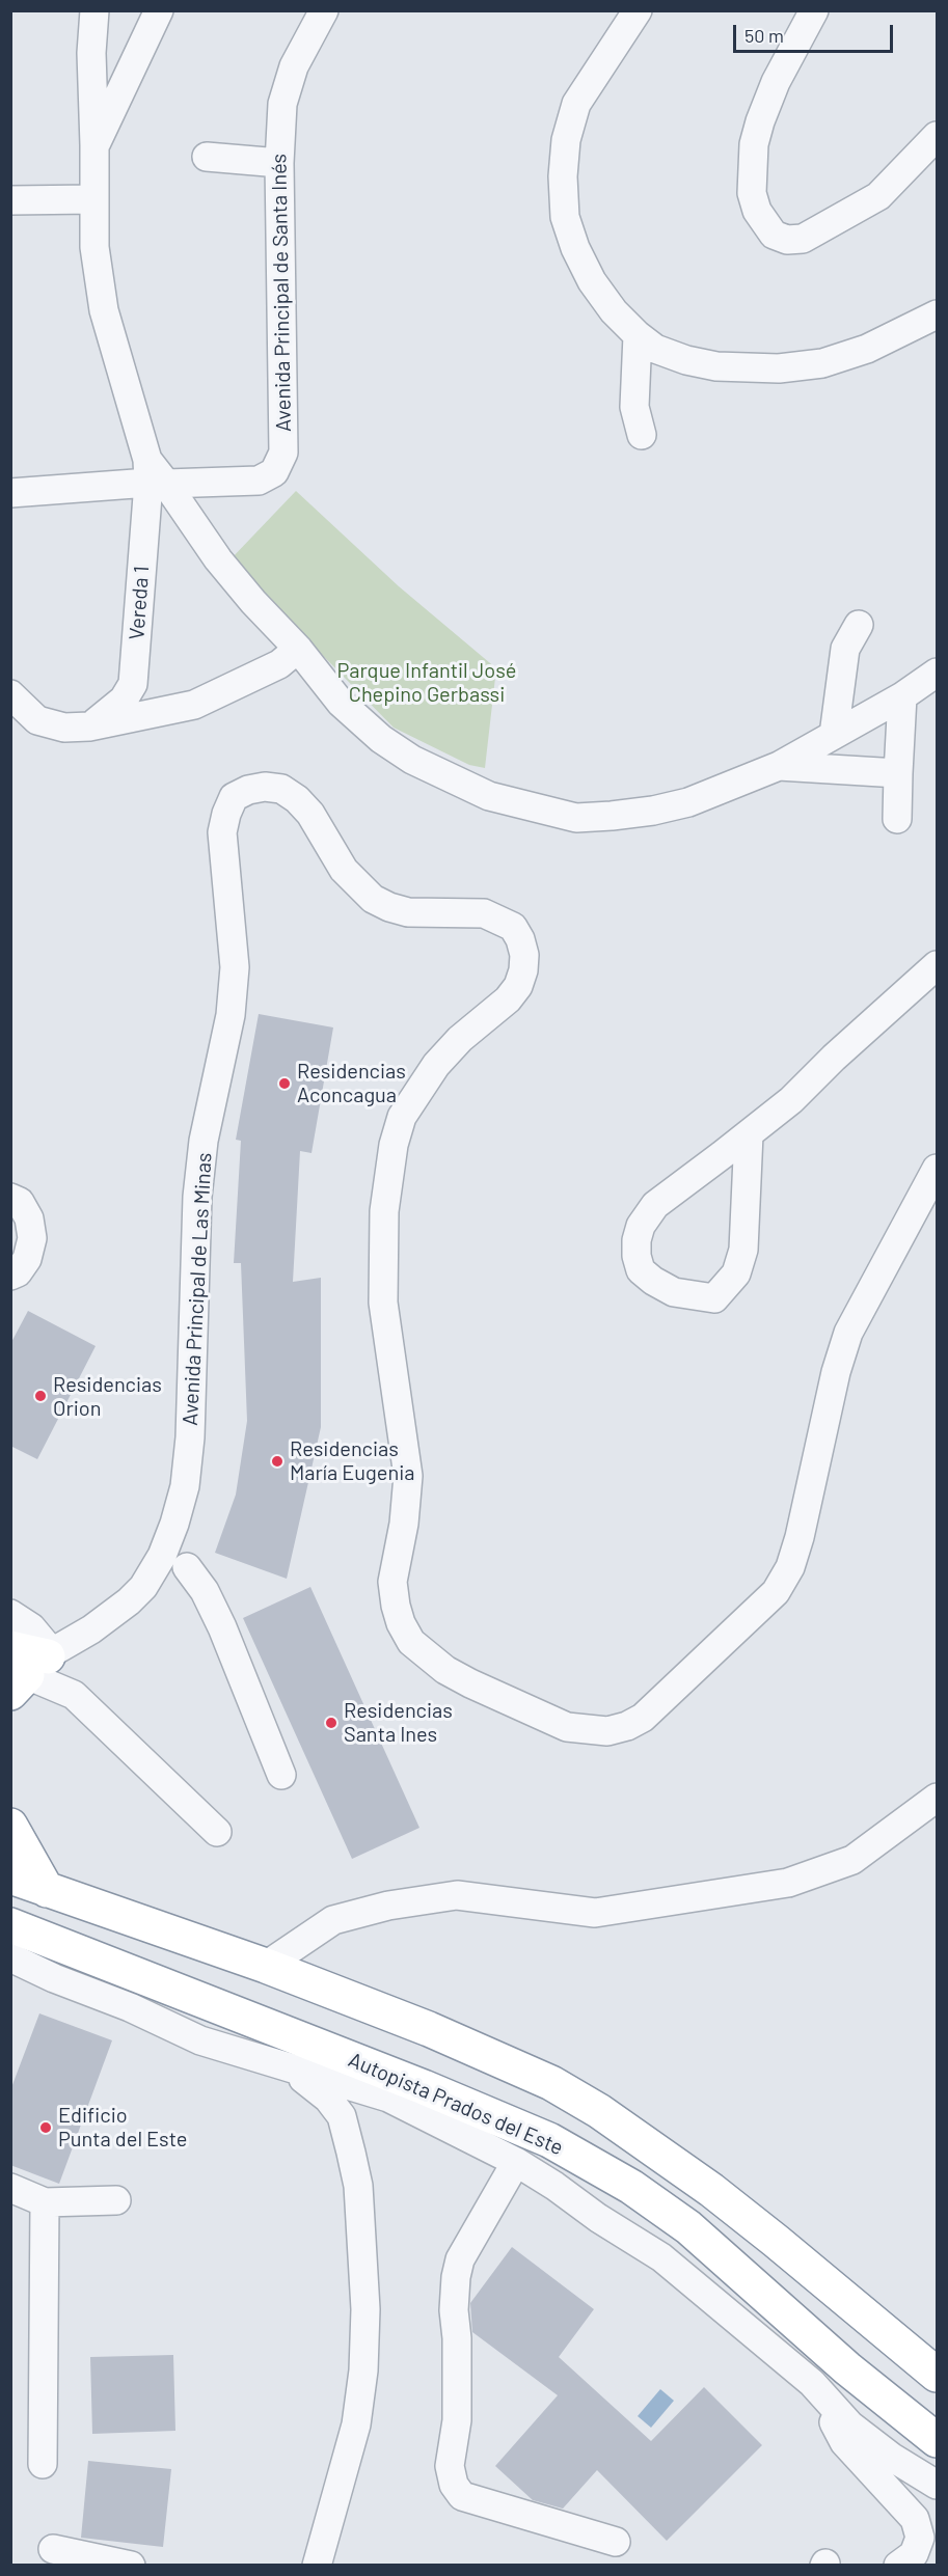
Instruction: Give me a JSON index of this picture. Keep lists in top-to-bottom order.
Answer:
{
  "streets": {
    "highway": ["Autopista Prados del Este"],
    "street": ["Avenida Principal de Santa Inés", "Vereda 1", "Avenida Principal de Las Minas"]
  },
  "crossings": [
    ["Avenida Principal de Santa Inés", "Vereda 1"]
  ],
  "parks": ["Parque Infantil José Chepino Gerbassi"],
  "places": [
    "Residencias Aconcagua",
    "Residencias Orion",
    "Residencias María Eugenia",
    "Residencias Santa Ines",
    "Edificio Punta del Este"
  ],
  "scale_bar": "50 m"
}
